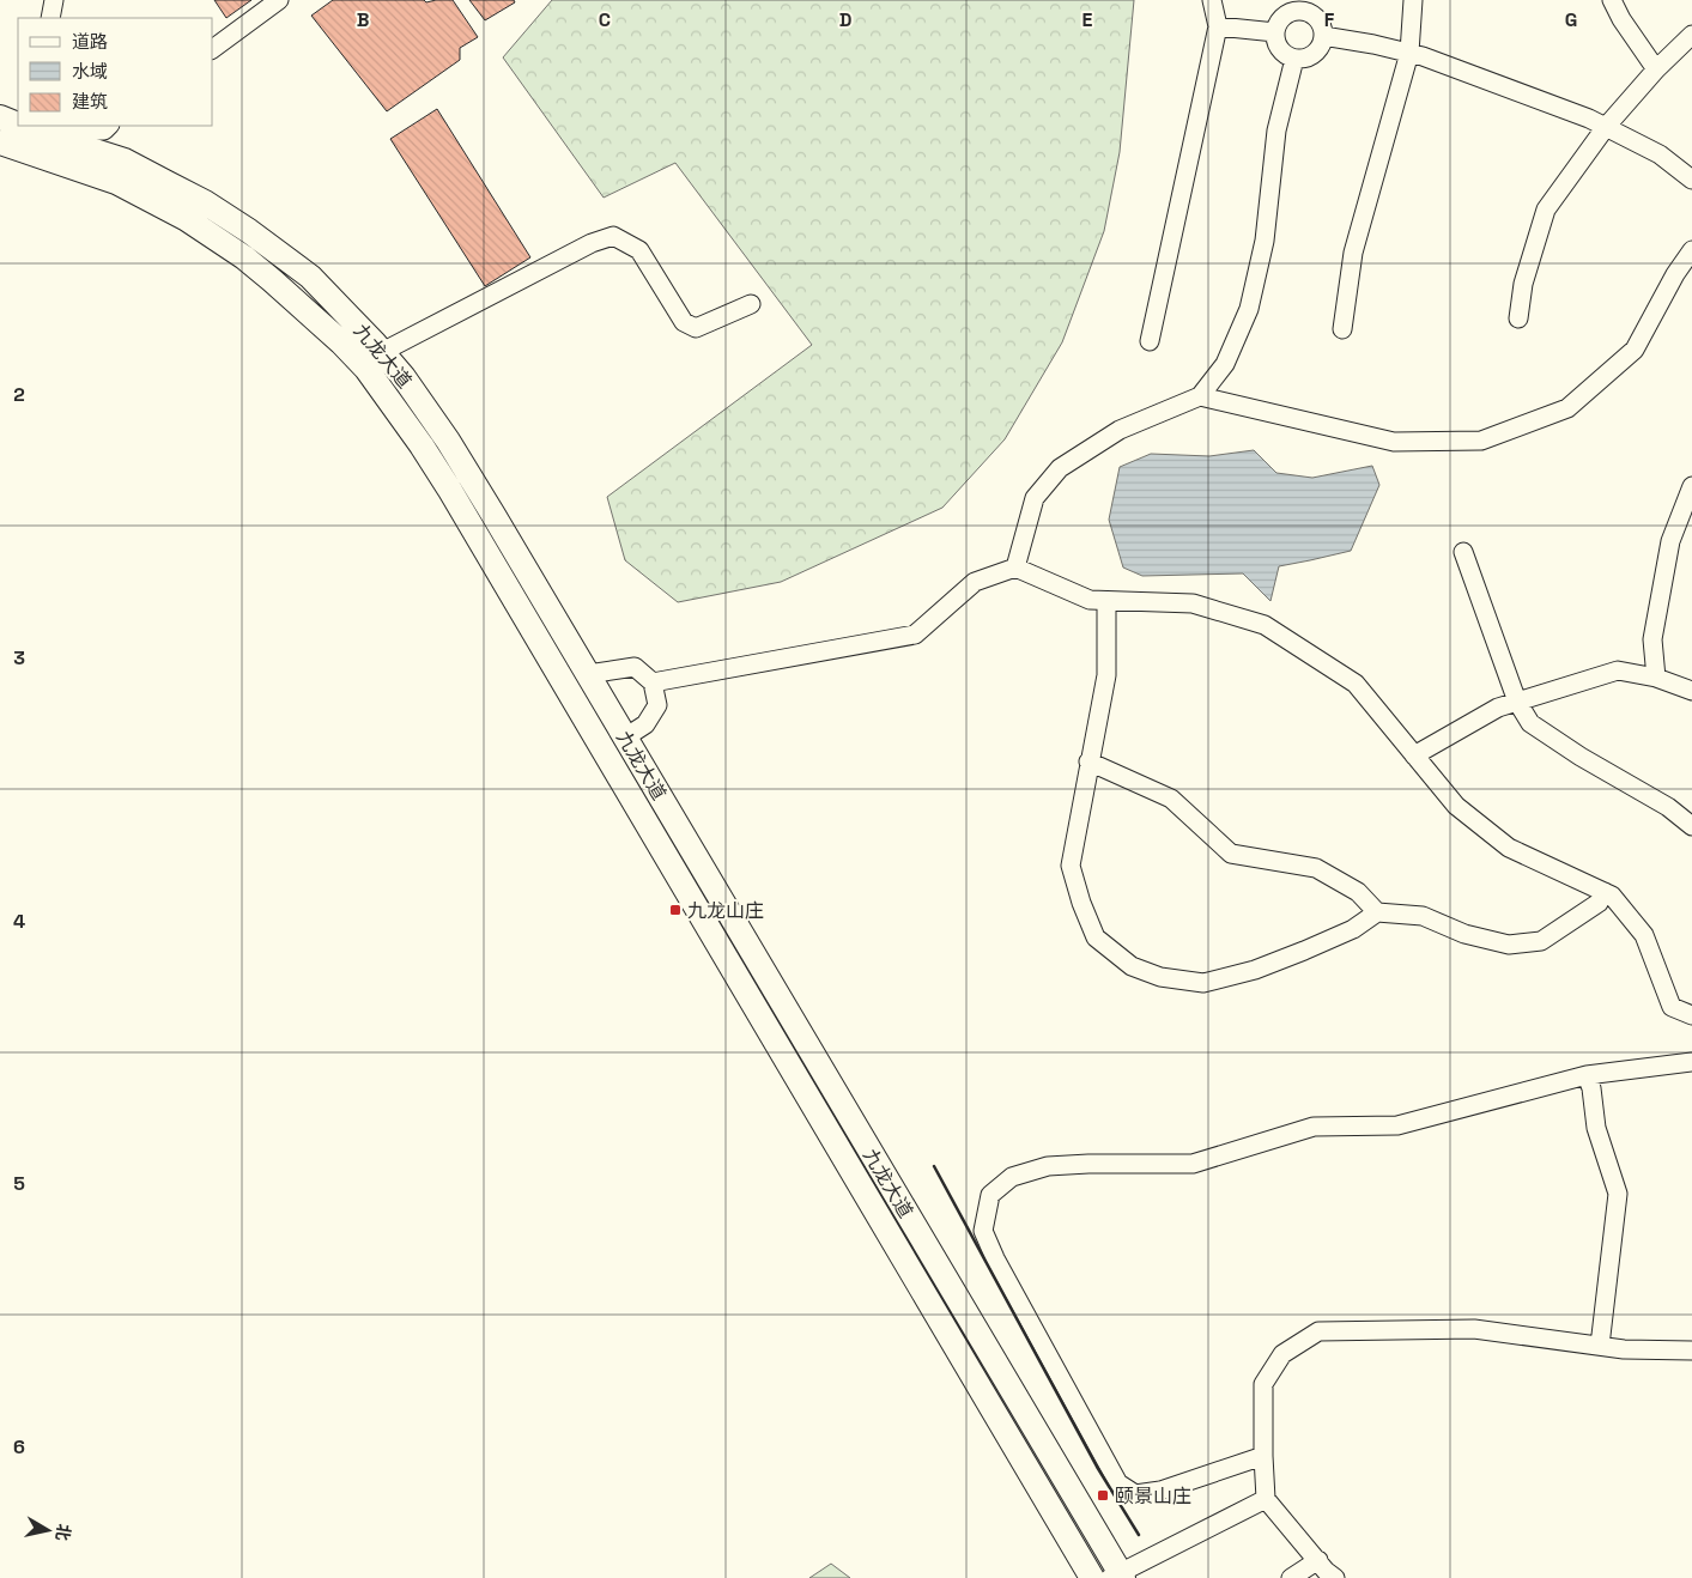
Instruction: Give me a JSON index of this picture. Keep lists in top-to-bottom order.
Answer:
{
  "streets": {
    "main road": ["九龙大道"]
  },
  "places": {
    "transit": ["九龙山庄", "颐景山庄"]
  },
  "legend": ["道路", "水域", "建筑"],
  "north": "right",
  "grid": {
    "columns": [
      "B",
      "C",
      "D",
      "E",
      "F",
      "G"
    ],
    "rows": [
      "2",
      "3",
      "4",
      "5",
      "6"
    ]
  }
}
